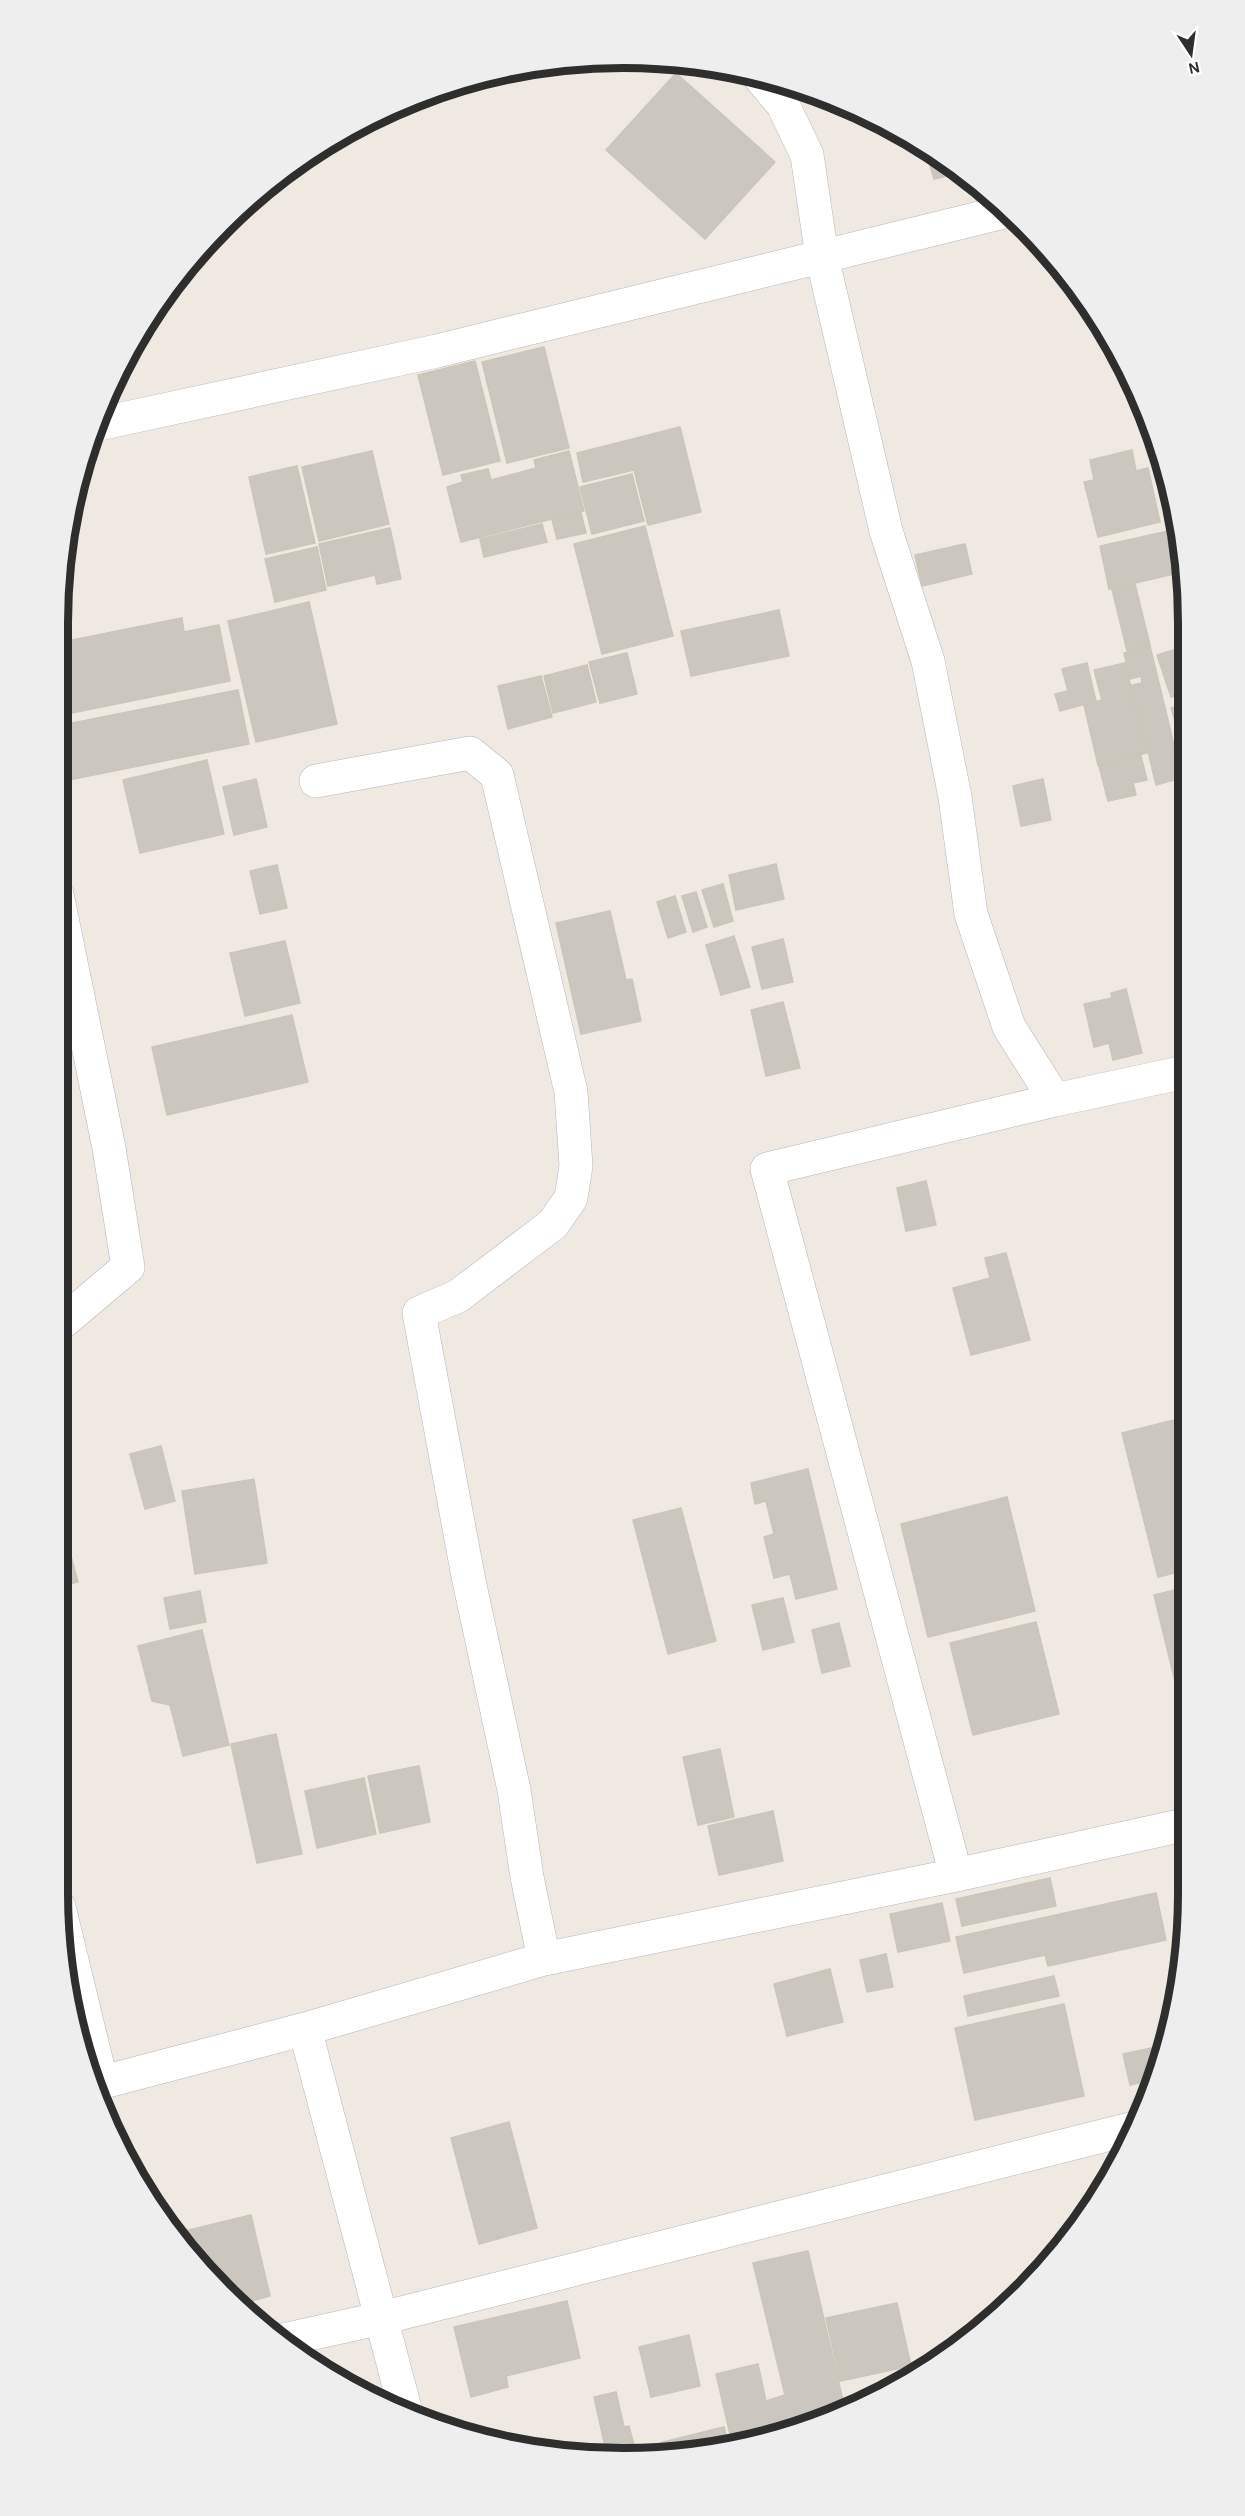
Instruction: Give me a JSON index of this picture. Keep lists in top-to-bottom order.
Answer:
{
  "north": "bottom"
}
